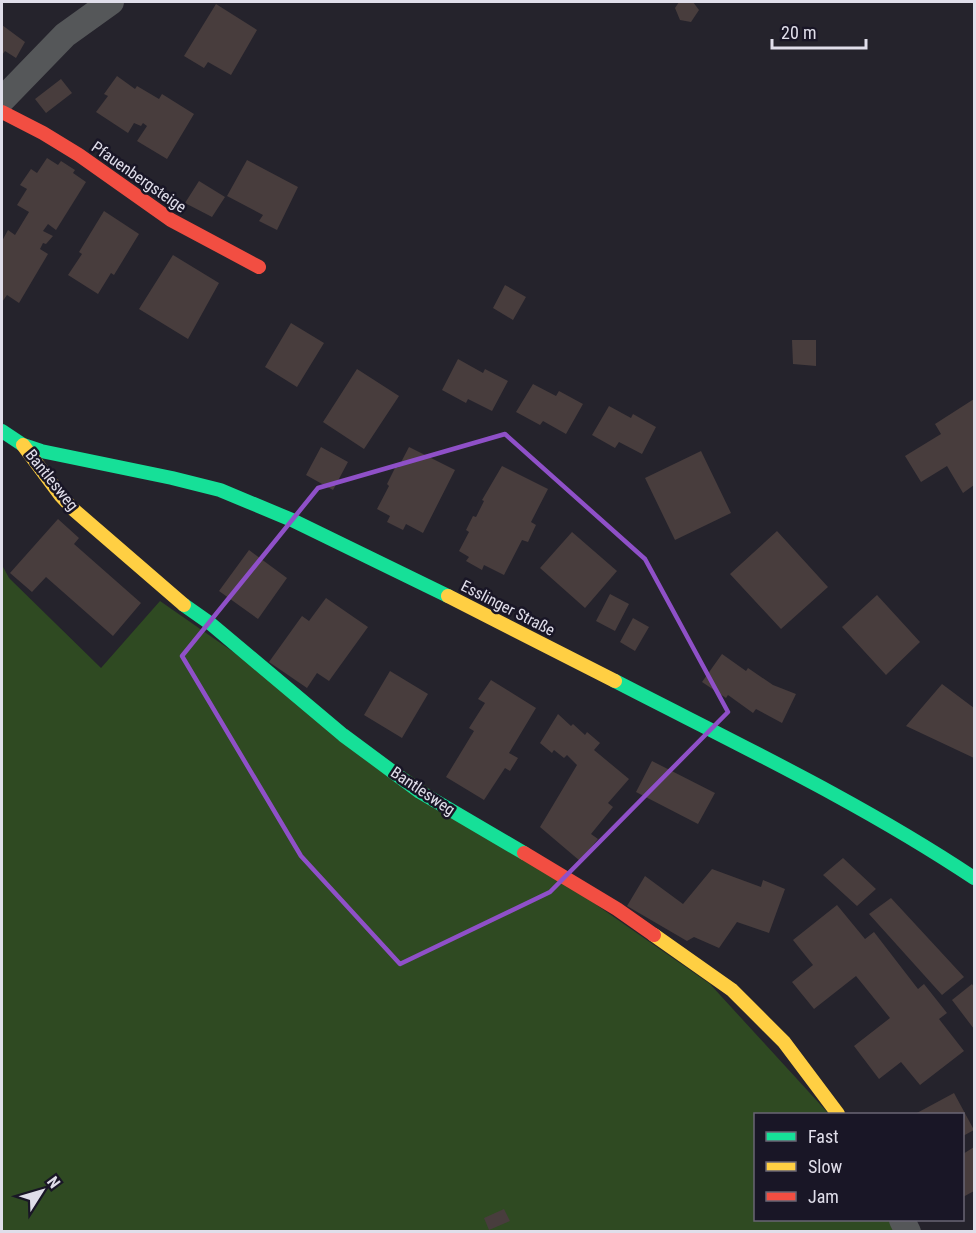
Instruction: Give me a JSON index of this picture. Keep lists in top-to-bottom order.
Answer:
{
  "streets": {
    "street": ["Pfauenbergsteige", "Bantlesweg", "Esslinger Straße"]
  },
  "crossings": [
    ["Bantlesweg", "Esslinger Straße"]
  ],
  "legend": ["Fast", "Slow", "Jam"],
  "scale_bar": "20 m",
  "north": "top right"
}
